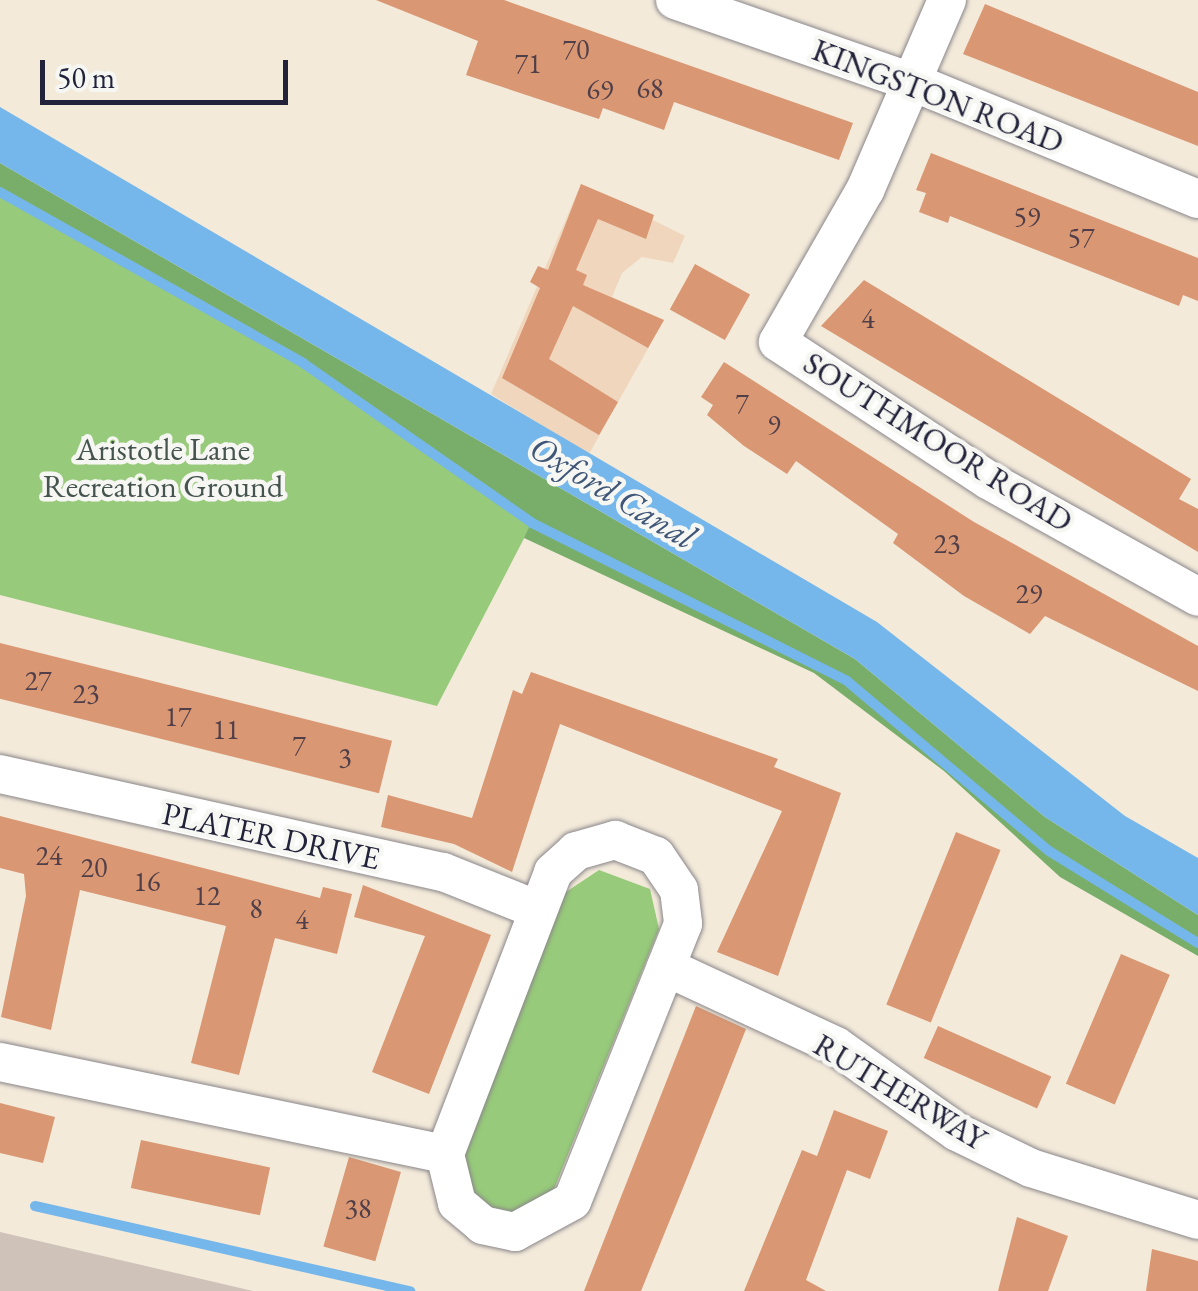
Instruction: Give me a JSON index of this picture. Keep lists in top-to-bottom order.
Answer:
{
  "streets": {
    "street": [
      "KINGSTON ROAD",
      "SOUTHMOOR ROAD",
      "PLATER DRIVE",
      "RUTHERWAY"
    ]
  },
  "crossings": [
    ["KINGSTON ROAD", "SOUTHMOOR ROAD"]
  ],
  "water": ["Oxford Canal"],
  "parks": ["Aristotle Lane Recreation Ground"],
  "house_numbers": [
    "70",
    "71",
    "68",
    "69",
    "59",
    "57",
    "4",
    "7",
    "9",
    "23",
    "29",
    "27",
    "23",
    "17",
    "11",
    "7",
    "3",
    "24",
    "20",
    "16",
    "12",
    "8",
    "4",
    "38"
  ],
  "scale_bar": "50 m"
}
